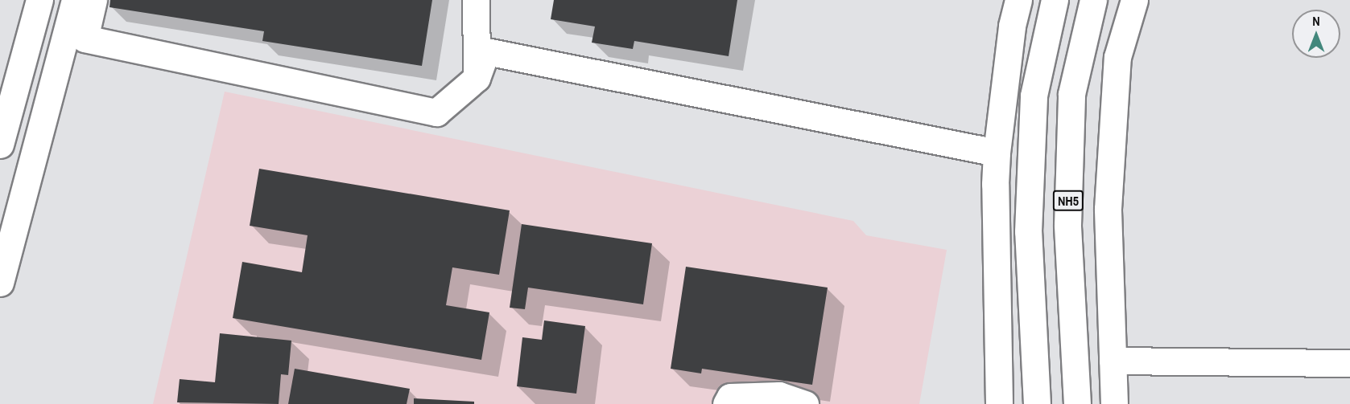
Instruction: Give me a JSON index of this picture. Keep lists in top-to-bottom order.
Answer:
{
  "streets": {
    "main road": ["NH5"]
  },
  "north": "top"
}
